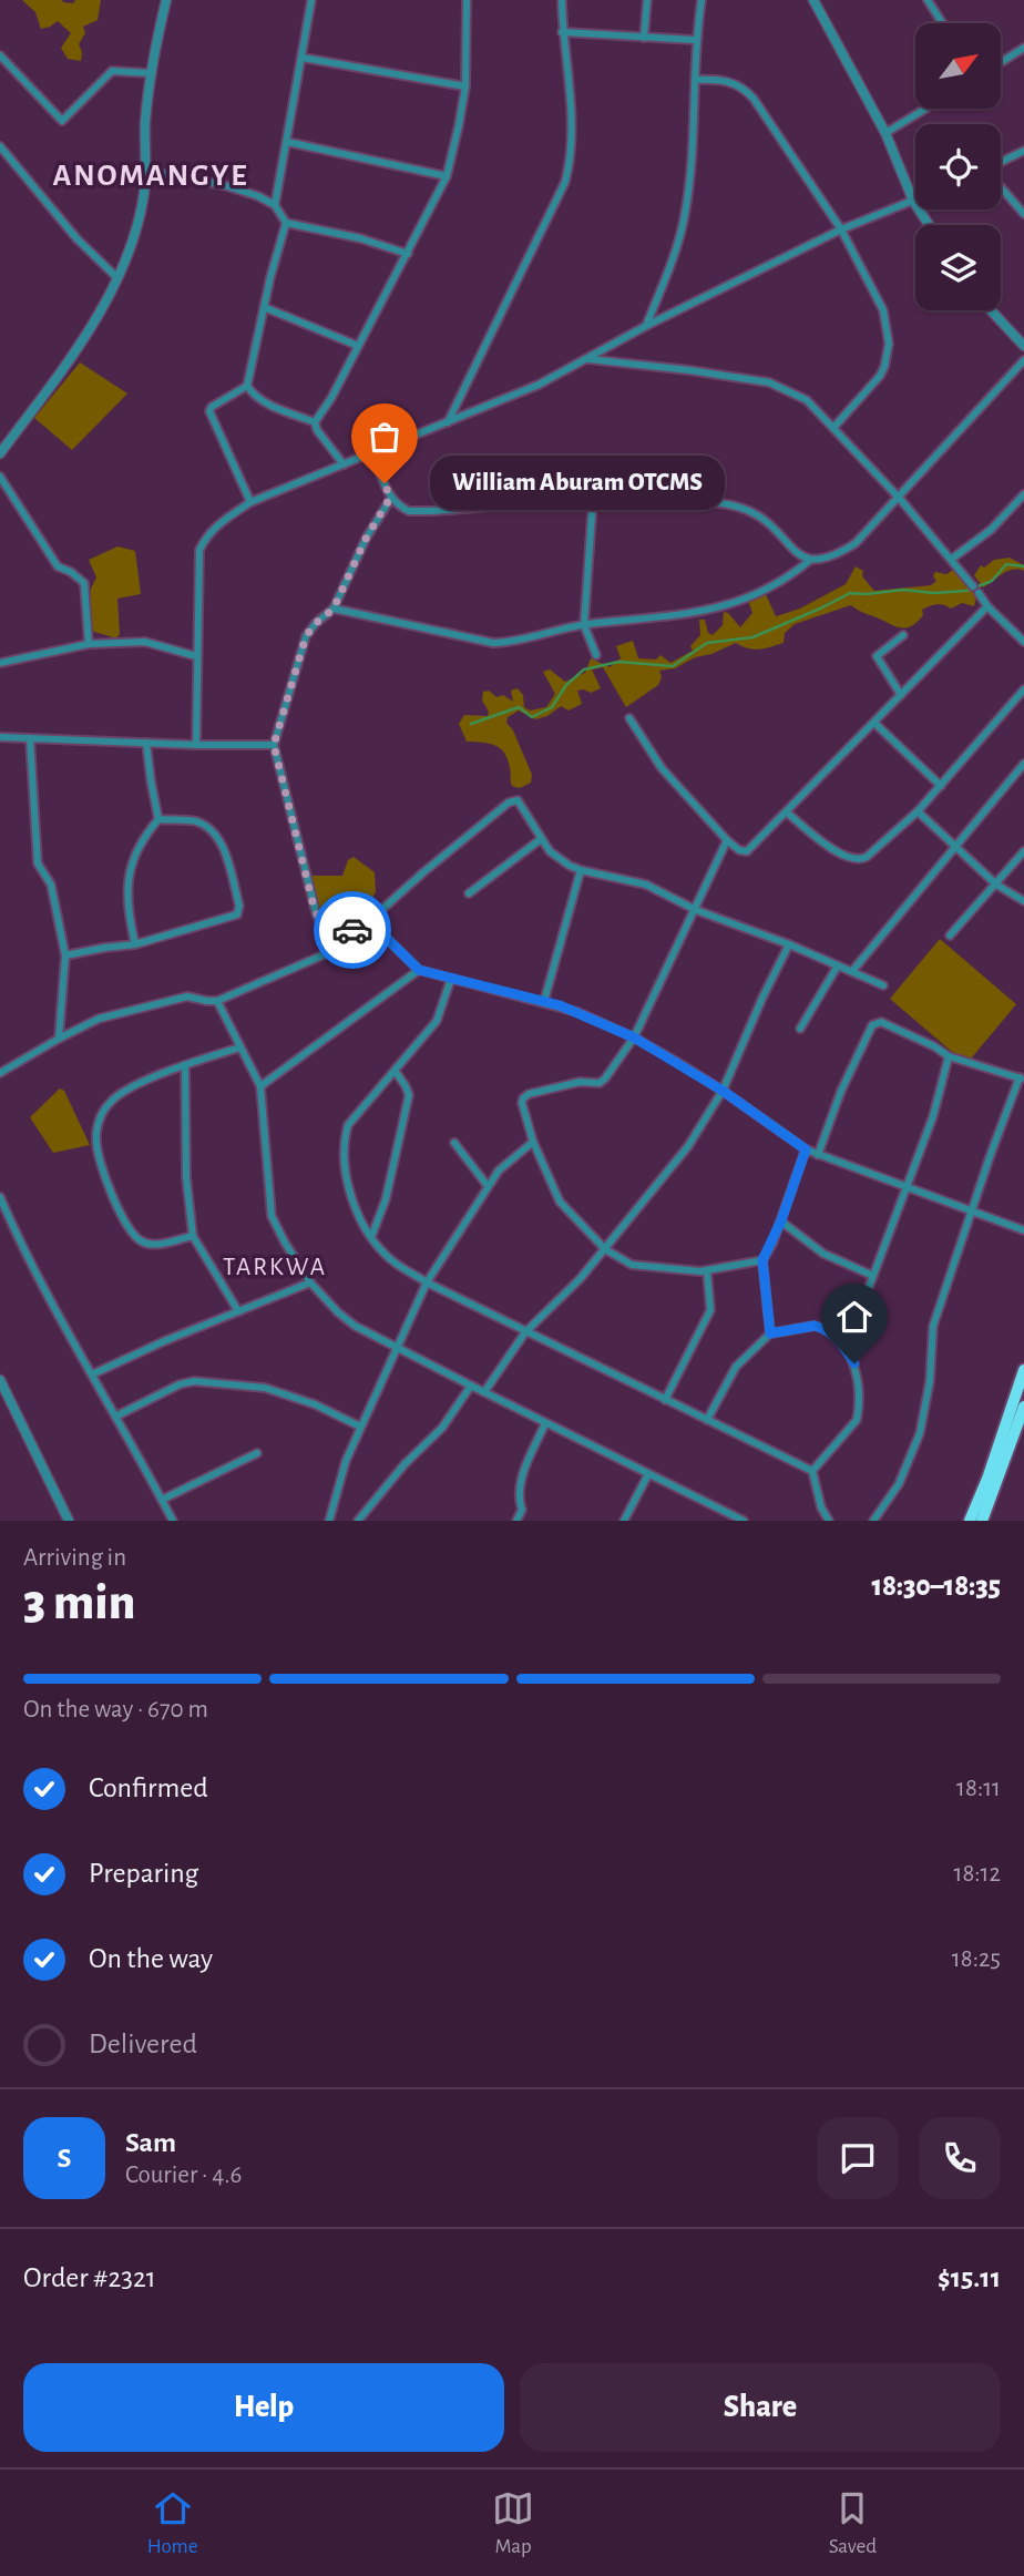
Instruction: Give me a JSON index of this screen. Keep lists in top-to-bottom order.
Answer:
{
  "districts": ["ANOMANGYE", "TARKWA"],
  "places": ["William Aburam OTCMS"],
  "north": "top right",
  "page": {
    "bubble": "William Aburam OTCMS",
    "heading": ["3 min", "Arriving in", "18:30–18:35"],
    "panel": [
      "Sam",
      "Courier · 4.6",
      "Order #2321",
      "$15.11"
    ],
    "bar": "On the way · 670 m",
    "list": [
      ["Confirmed", "18:11"],
      ["Preparing", "18:12"],
      ["On the way", "18:25"],
      "Delivered"
    ],
    "round": "S",
    "buttons": ["Help", "Share"],
    "tabs": ["Home", "Map", "Saved"]
  }
}
